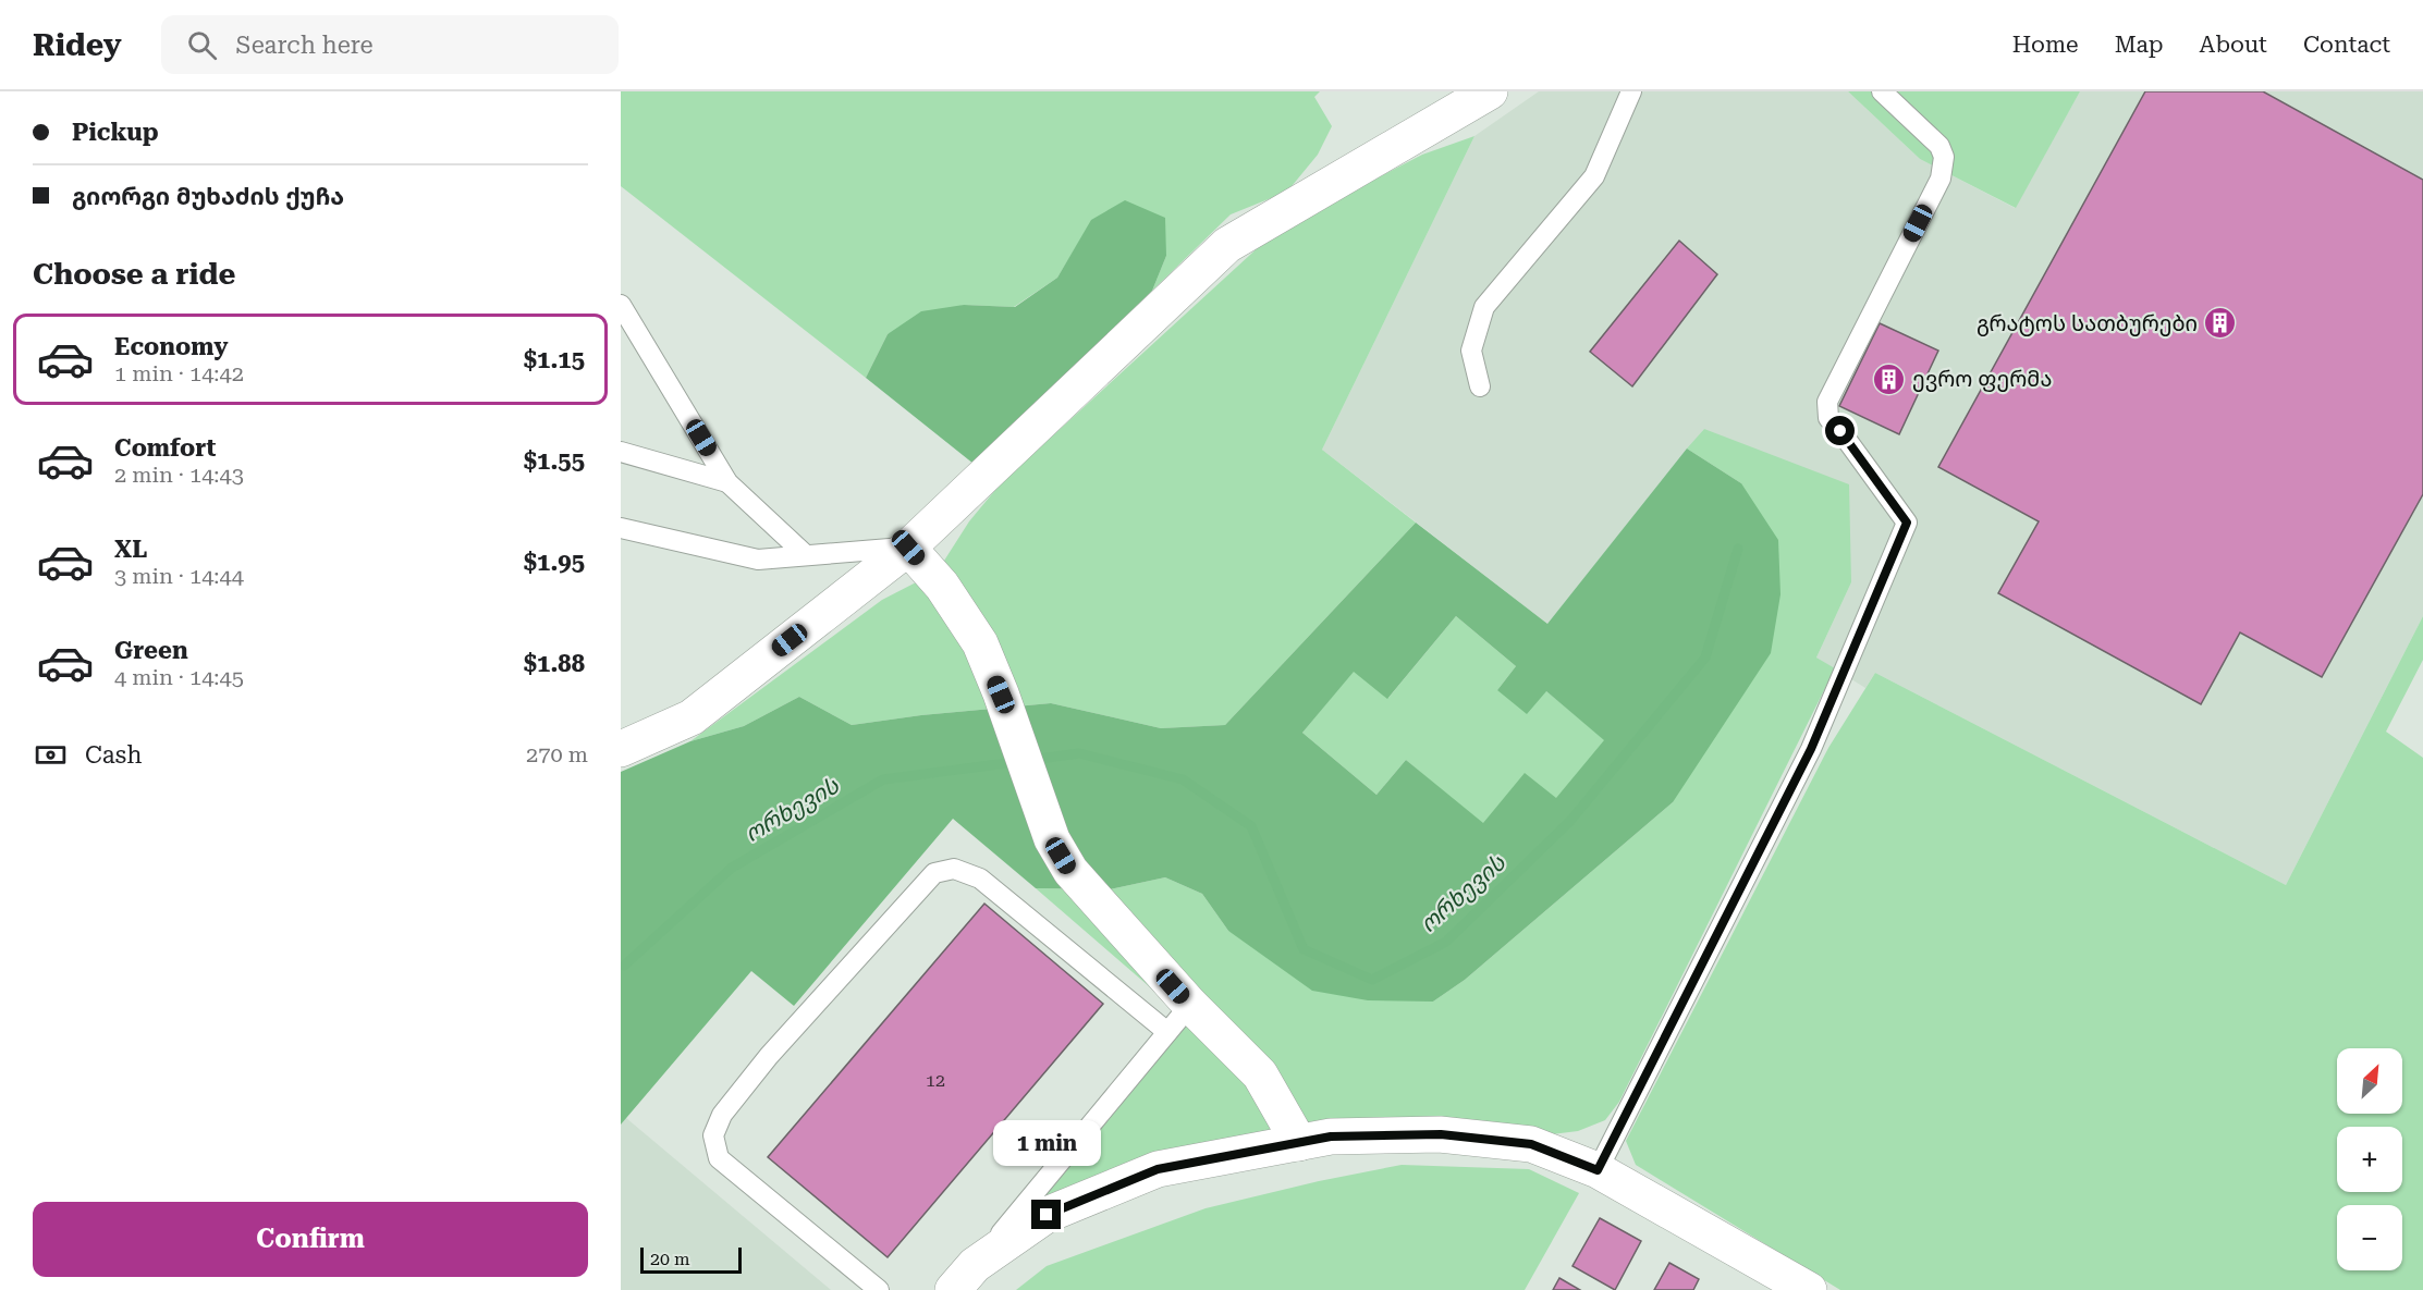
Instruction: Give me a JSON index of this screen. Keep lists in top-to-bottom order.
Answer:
{
  "water": ["ორხევის"],
  "places": {
    "building": ["გრატოს სათბურები", "ევრო ფერმა"]
  },
  "house_numbers": ["12"],
  "scale_bar": "20 m",
  "north": "top right",
  "page": {
    "header": "Ridey",
    "search": "Search here",
    "nav": [
      "Home",
      "Map",
      "About",
      "Contact"
    ],
    "banner": ["Pickup", "გიორგი მუხაძის ქუჩა"],
    "heading": "Choose a ride",
    "list": [
      {
        "name": "Economy",
        "note": "1 min · 14:42",
        "value": "$1.15"
      },
      {
        "name": "Comfort",
        "note": "2 min · 14:43",
        "value": "$1.55"
      },
      {
        "name": "XL",
        "note": "3 min · 14:44",
        "value": "$1.95"
      },
      {
        "name": "Green",
        "note": "4 min · 14:45",
        "value": "$1.88"
      }
    ],
    "pay": ["Cash", "270 m"],
    "map_buttons": ["+", "−"],
    "bubble": "1 min",
    "buttons": "Confirm",
    "scale": "20 m"
  }
}
